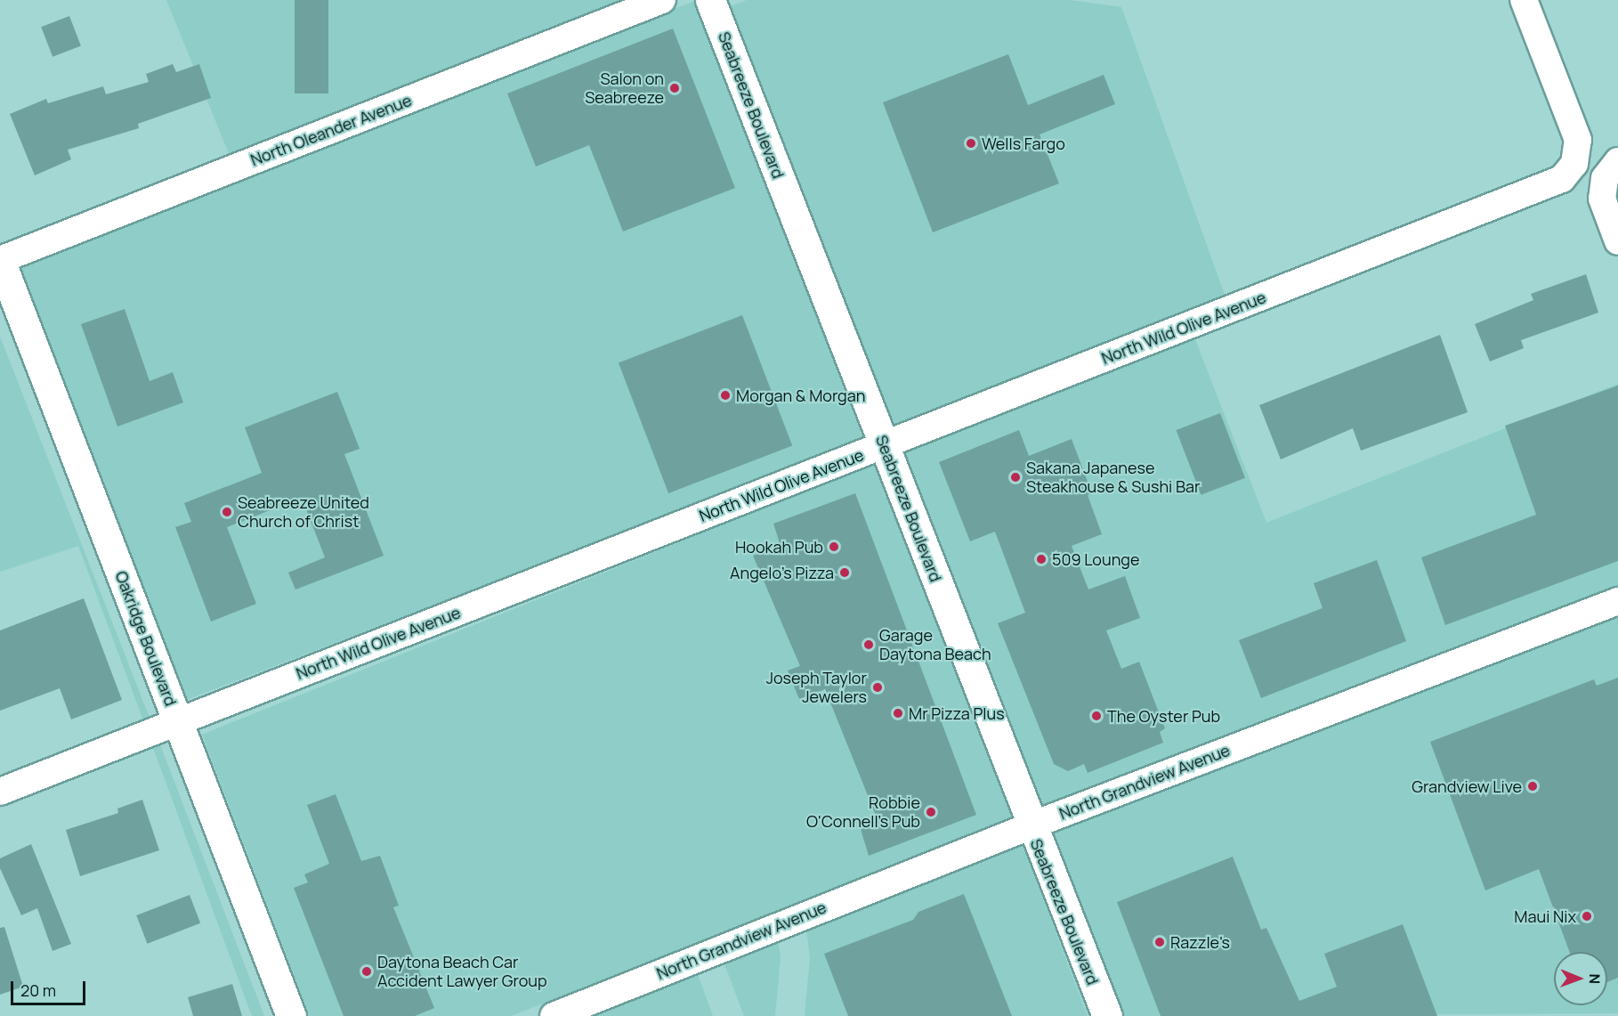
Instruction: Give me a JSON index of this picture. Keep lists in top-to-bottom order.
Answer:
{
  "streets": {
    "main road": ["Seabreeze Boulevard", "Oakridge Boulevard"],
    "street": ["North Oleander Avenue", "North Wild Olive Avenue", "North Grandview Avenue"]
  },
  "crossings": [
    ["Seabreeze Boulevard", "North Wild Olive Avenue"],
    ["Seabreeze Boulevard", "North Grandview Avenue"],
    ["North Oleander Avenue", "Oakridge Boulevard"],
    ["North Wild Olive Avenue", "Oakridge Boulevard"]
  ],
  "places": [
    "Salon on Seabreeze",
    "Wells Fargo",
    "Morgan & Morgan",
    "Sakana Japanese Steakhouse & Sushi Bar",
    "Seabreeze United Church of Christ",
    "Hookah Pub",
    "509 Lounge",
    "Angelo's Pizza",
    "Garage Daytona Beach",
    "Joseph Taylor Jewelers",
    "Mr Pizza Plus",
    "The Oyster Pub",
    "Grandview Live",
    "Robbie O'Connell's Pub",
    "Maui Nix",
    "Razzle's",
    "Daytona Beach Car Accident Lawyer Group"
  ],
  "scale_bar": "20 m",
  "north": "right"
}
